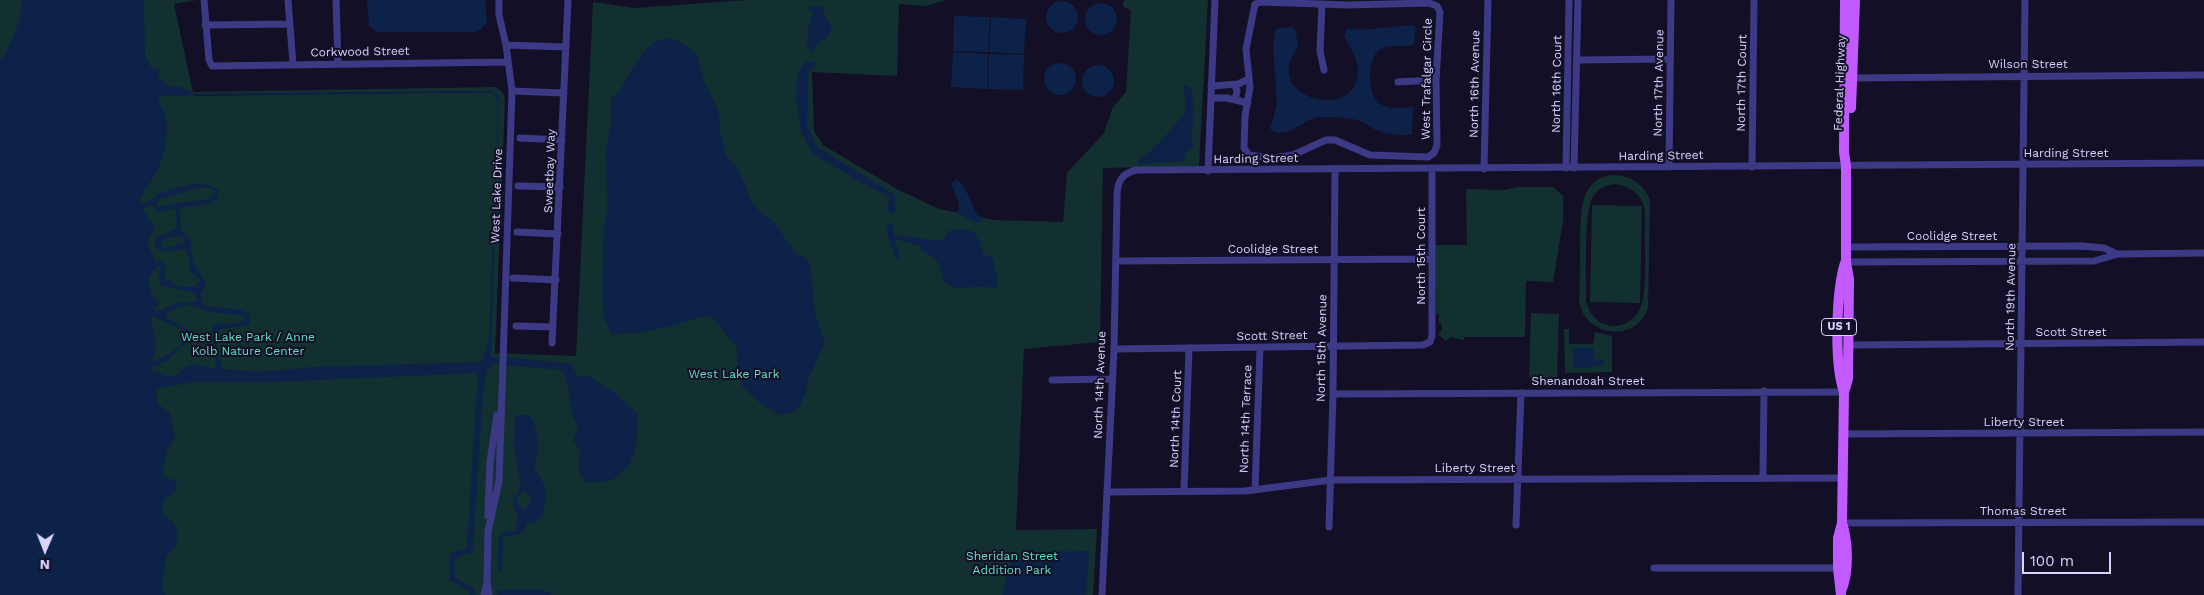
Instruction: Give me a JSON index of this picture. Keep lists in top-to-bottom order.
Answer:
{
  "streets": {
    "main road": ["Federal Highway", "US 1"],
    "street": [
      "Corkwood Street",
      "Wilson Street",
      "West Trafalgar Circle",
      "North 17th Avenue",
      "North 17th Court",
      "North 16th Avenue",
      "North 16th Court",
      "Harding Street",
      "Sweetbay Way",
      "West Lake Drive",
      "Coolidge Street",
      "North 15th Court",
      "North 19th Avenue",
      "Scott Street",
      "North 15th Avenue",
      "Shenandoah Street",
      "North 14th Avenue",
      "North 14th Court",
      "North 14th Terrace",
      "Liberty Street",
      "Thomas Street"
    ]
  },
  "crossings": [
    ["Corkwood Street", "West Lake Drive"],
    ["Wilson Street", "Federal Highway"],
    ["Wilson Street", "North 19th Avenue"],
    ["North 17th Avenue", "Harding Street"],
    ["North 17th Court", "Harding Street"],
    ["Federal Highway", "Harding Street"],
    ["Federal Highway", "Coolidge Street"],
    ["Federal Highway", "Scott Street"],
    ["Federal Highway", "Shenandoah Street"],
    ["Federal Highway", "Liberty Street"],
    ["Federal Highway", "Thomas Street"],
    ["North 16th Avenue", "Harding Street"],
    ["North 16th Court", "Harding Street"],
    ["Harding Street", "North 15th Court"],
    ["Harding Street", "North 19th Avenue"],
    ["Harding Street", "North 15th Avenue"],
    ["Harding Street", "North 14th Avenue"],
    ["Coolidge Street", "North 15th Court"],
    ["Coolidge Street", "North 19th Avenue"],
    ["Coolidge Street", "North 15th Avenue"],
    ["Coolidge Street", "North 14th Avenue"],
    ["North 15th Court", "Scott Street"],
    ["North 19th Avenue", "Scott Street"],
    ["North 19th Avenue", "Liberty Street"],
    ["North 19th Avenue", "Thomas Street"],
    ["Scott Street", "North 15th Avenue"],
    ["Scott Street", "North 14th Avenue"],
    ["Scott Street", "North 14th Court"],
    ["Scott Street", "North 14th Terrace"],
    ["North 15th Avenue", "Shenandoah Street"],
    ["North 15th Avenue", "Liberty Street"],
    ["North 14th Avenue", "Liberty Street"],
    ["North 14th Court", "Liberty Street"],
    ["North 14th Terrace", "Liberty Street"]
  ],
  "parks": ["West Lake Park / Anne Kolb Nature Center", "West Lake Park", "Sheridan Street Addition Park"],
  "scale_bar": "100 m",
  "north": "bottom"
}
